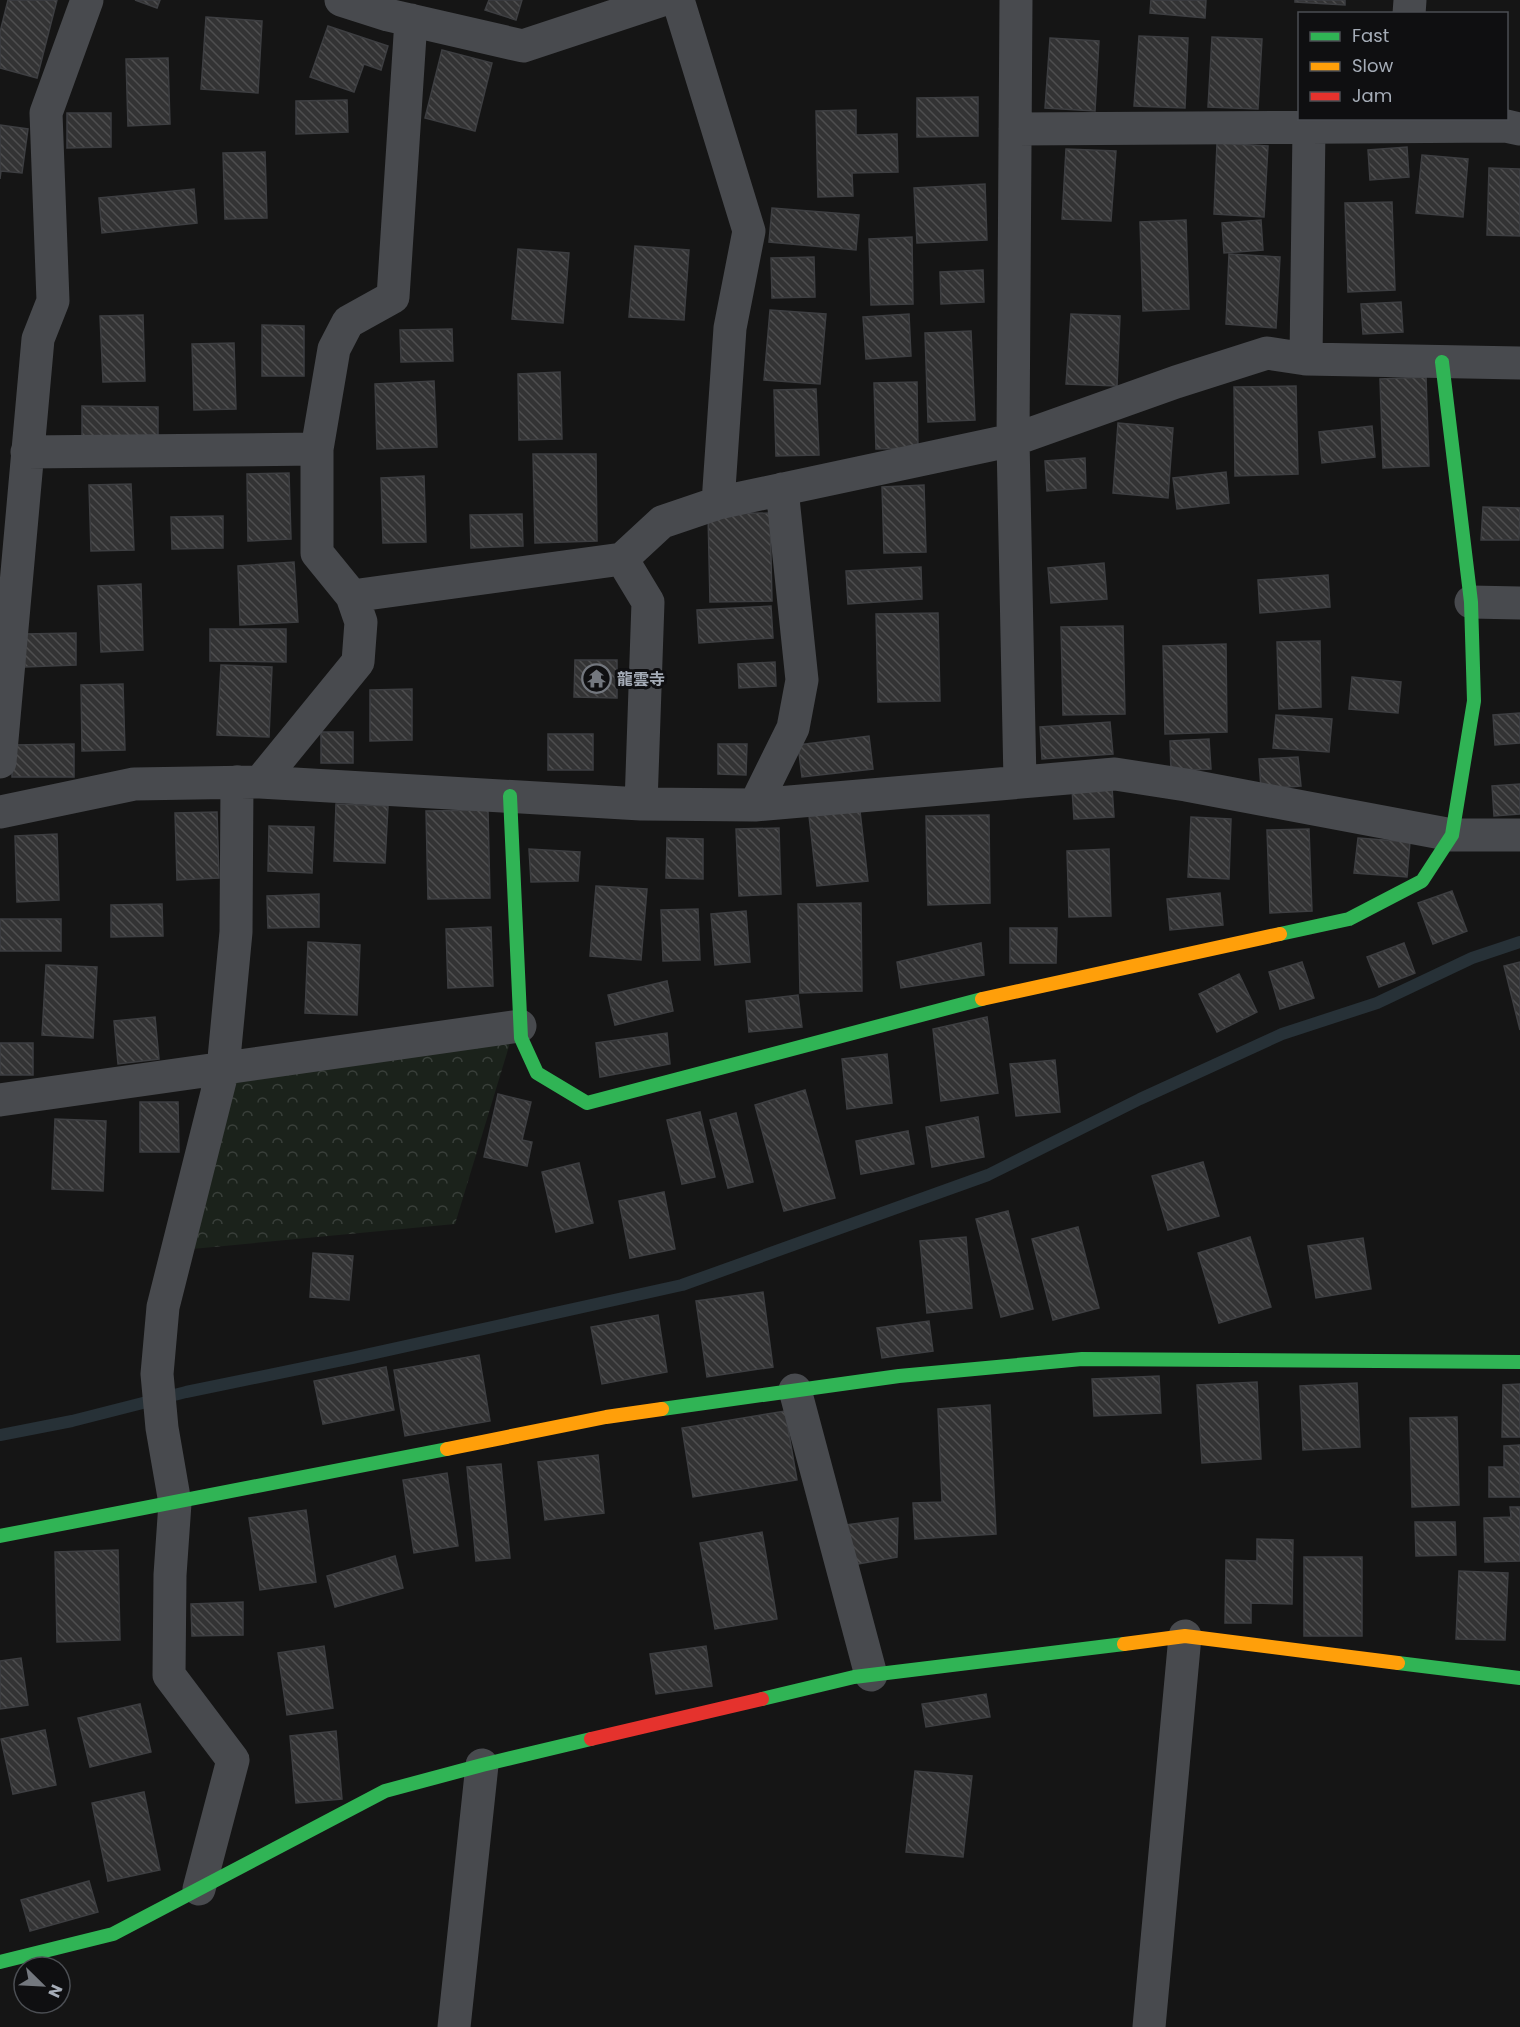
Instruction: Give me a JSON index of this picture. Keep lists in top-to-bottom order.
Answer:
{
  "places": {
    "temple": ["龍雲寺"]
  },
  "legend": ["Fast", "Slow", "Jam"],
  "north": "bottom right"
}
